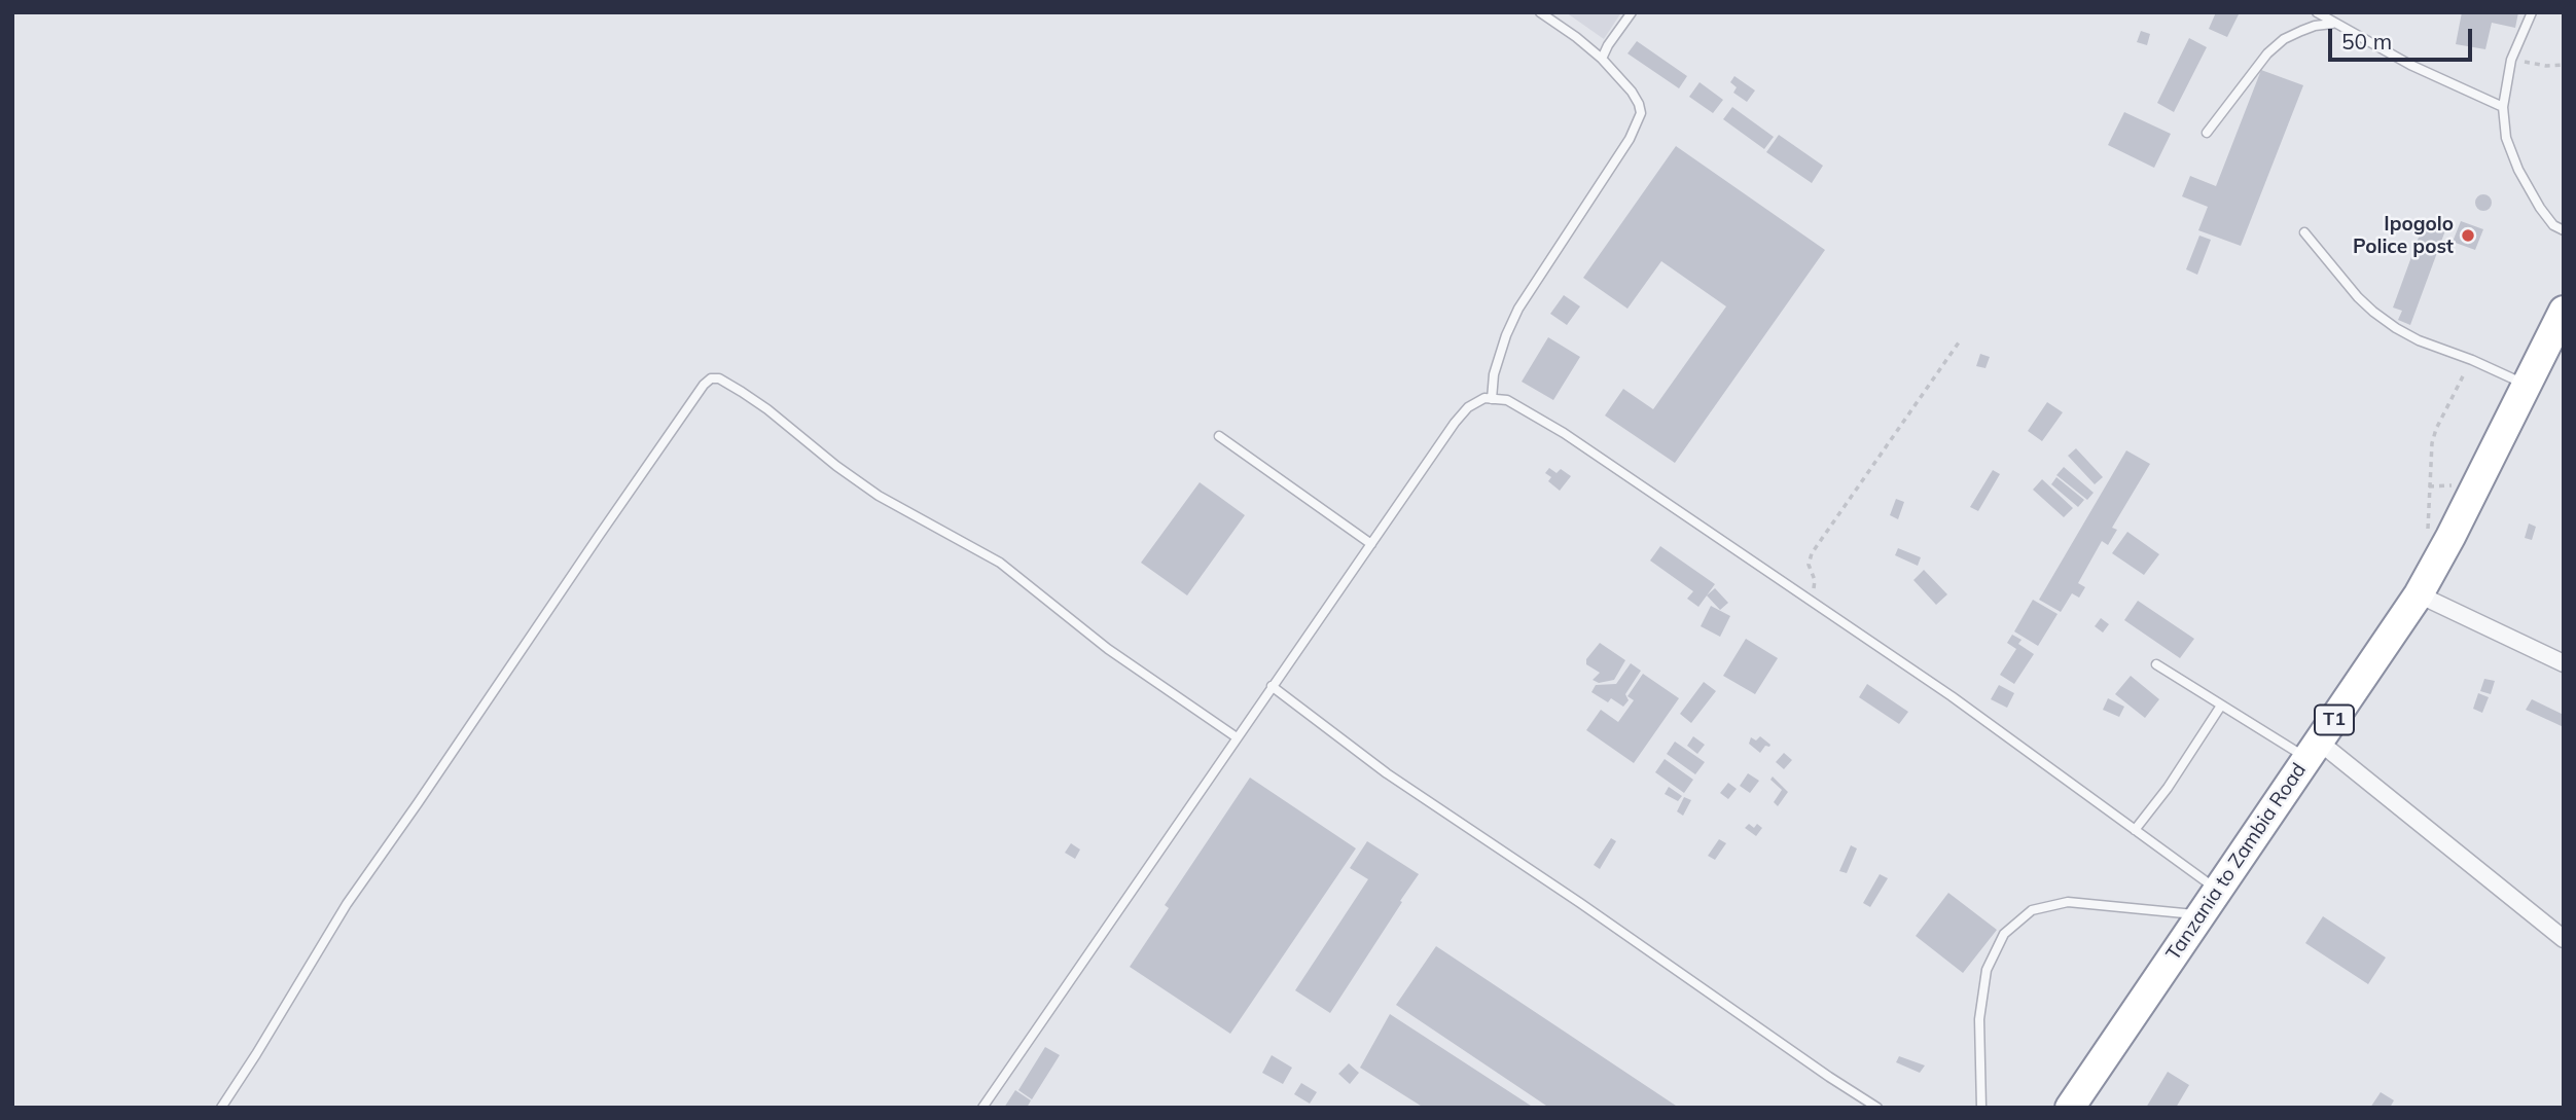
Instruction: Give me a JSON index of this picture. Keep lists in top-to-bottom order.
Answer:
{
  "streets": {
    "highway": ["T1", "Tanzania to Zambia Road"]
  },
  "places": ["Ipogolo Police post"],
  "scale_bar": "50 m"
}
